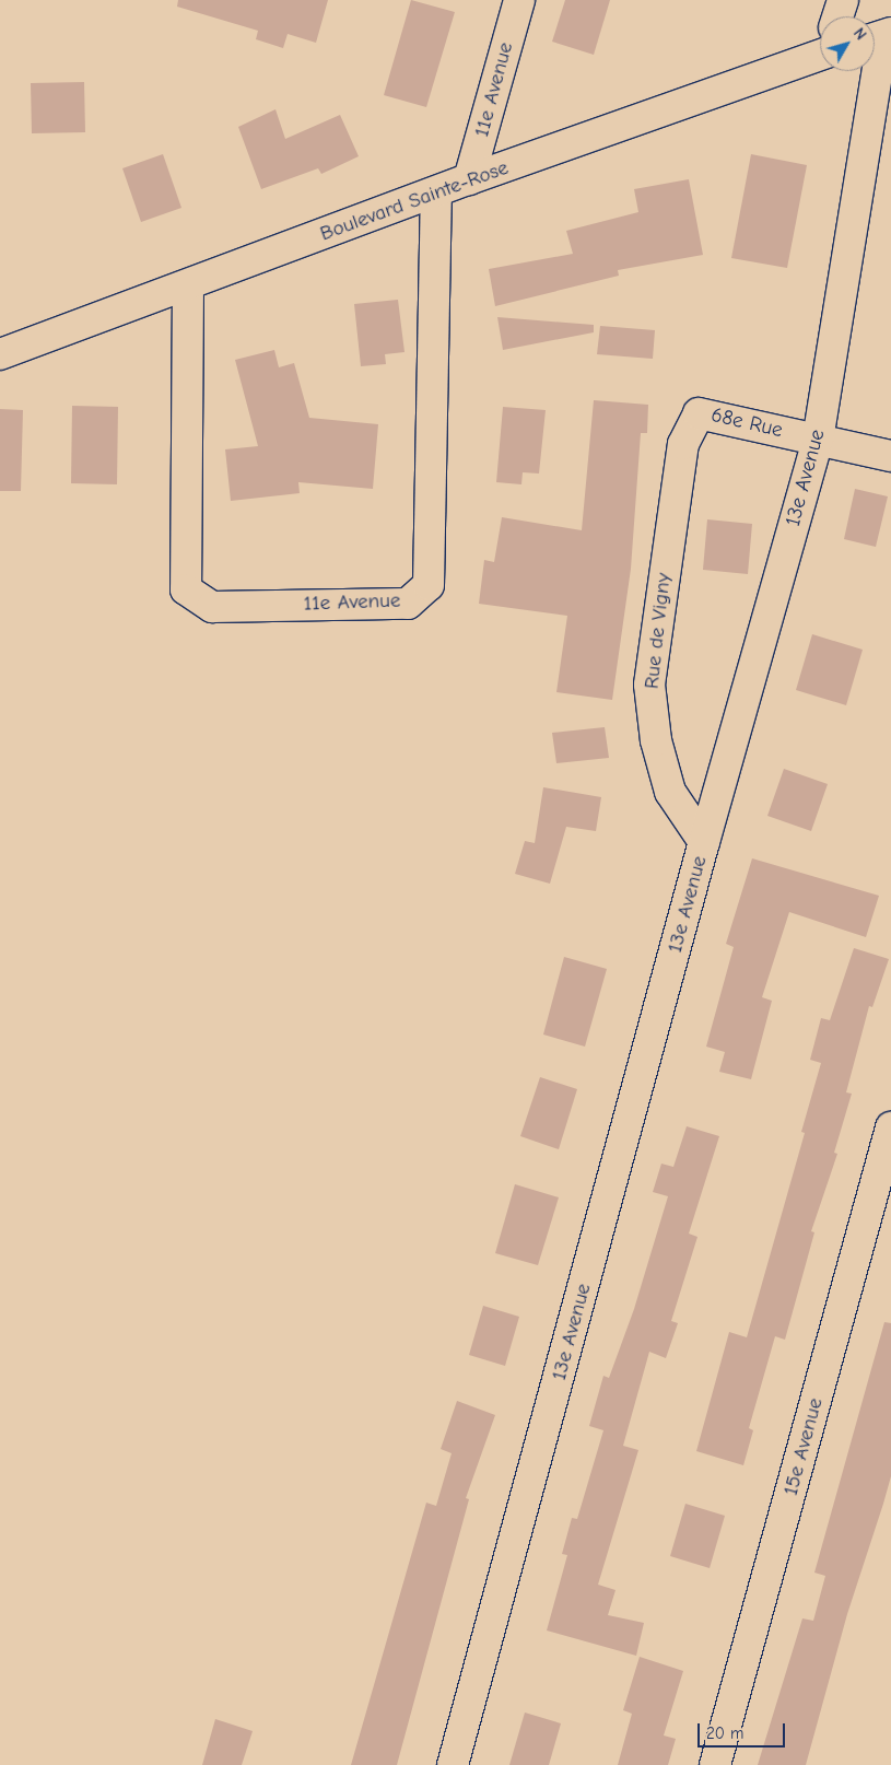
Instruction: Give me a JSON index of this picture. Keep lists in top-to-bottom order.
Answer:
{
  "streets": {
    "street": [
      "11e Avenue",
      "Boulevard Sainte-Rose",
      "68e Rue",
      "13e Avenue",
      "Rue de Vigny",
      "15e Avenue"
    ]
  },
  "crossings": [
    ["11e Avenue", "Boulevard Sainte-Rose"],
    ["68e Rue", "13e Avenue"],
    ["68e Rue", "Rue de Vigny"],
    ["13e Avenue", "Rue de Vigny"]
  ],
  "scale_bar": "20 m",
  "north": "top right"
}
